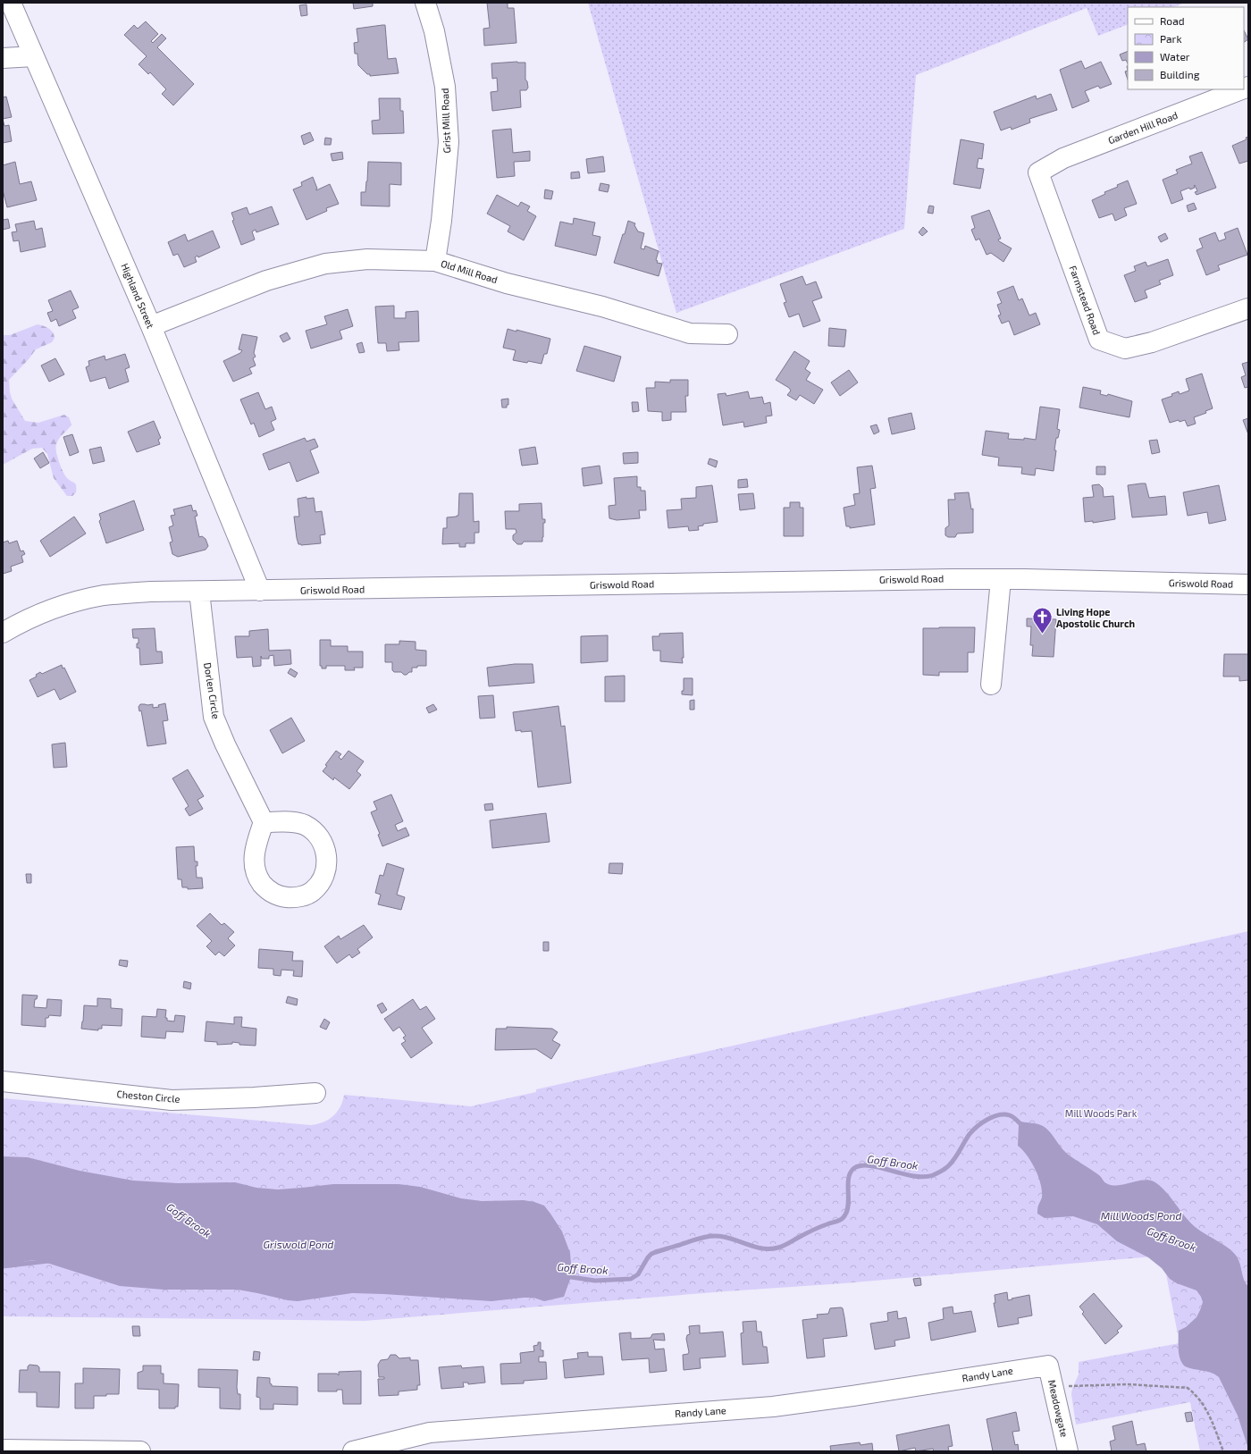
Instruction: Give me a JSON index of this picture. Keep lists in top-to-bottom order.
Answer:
{
  "streets": {
    "street": [
      "Grist Mill Road",
      "Garden Hill Road",
      "Old Mill Road",
      "Highland Street",
      "Farmstead Road",
      "Griswold Road",
      "Dorlen Circle",
      "Cheston Circle",
      "Randy Lane",
      "Meadowgate"
    ]
  },
  "crossings": [
    ["Grist Mill Road", "Old Mill Road"],
    ["Garden Hill Road", "Farmstead Road"],
    ["Old Mill Road", "Highland Street"],
    ["Highland Street", "Griswold Road"],
    ["Griswold Road", "Dorlen Circle"],
    ["Randy Lane", "Meadowgate"]
  ],
  "water": ["Goff Brook", "Mill Woods Pond", "Griswold Pond"],
  "parks": ["Mill Woods Park"],
  "places": {
    "church": ["Living Hope Apostolic Church"]
  },
  "legend": [
    "Road",
    "Park",
    "Water",
    "Building"
  ]
}
